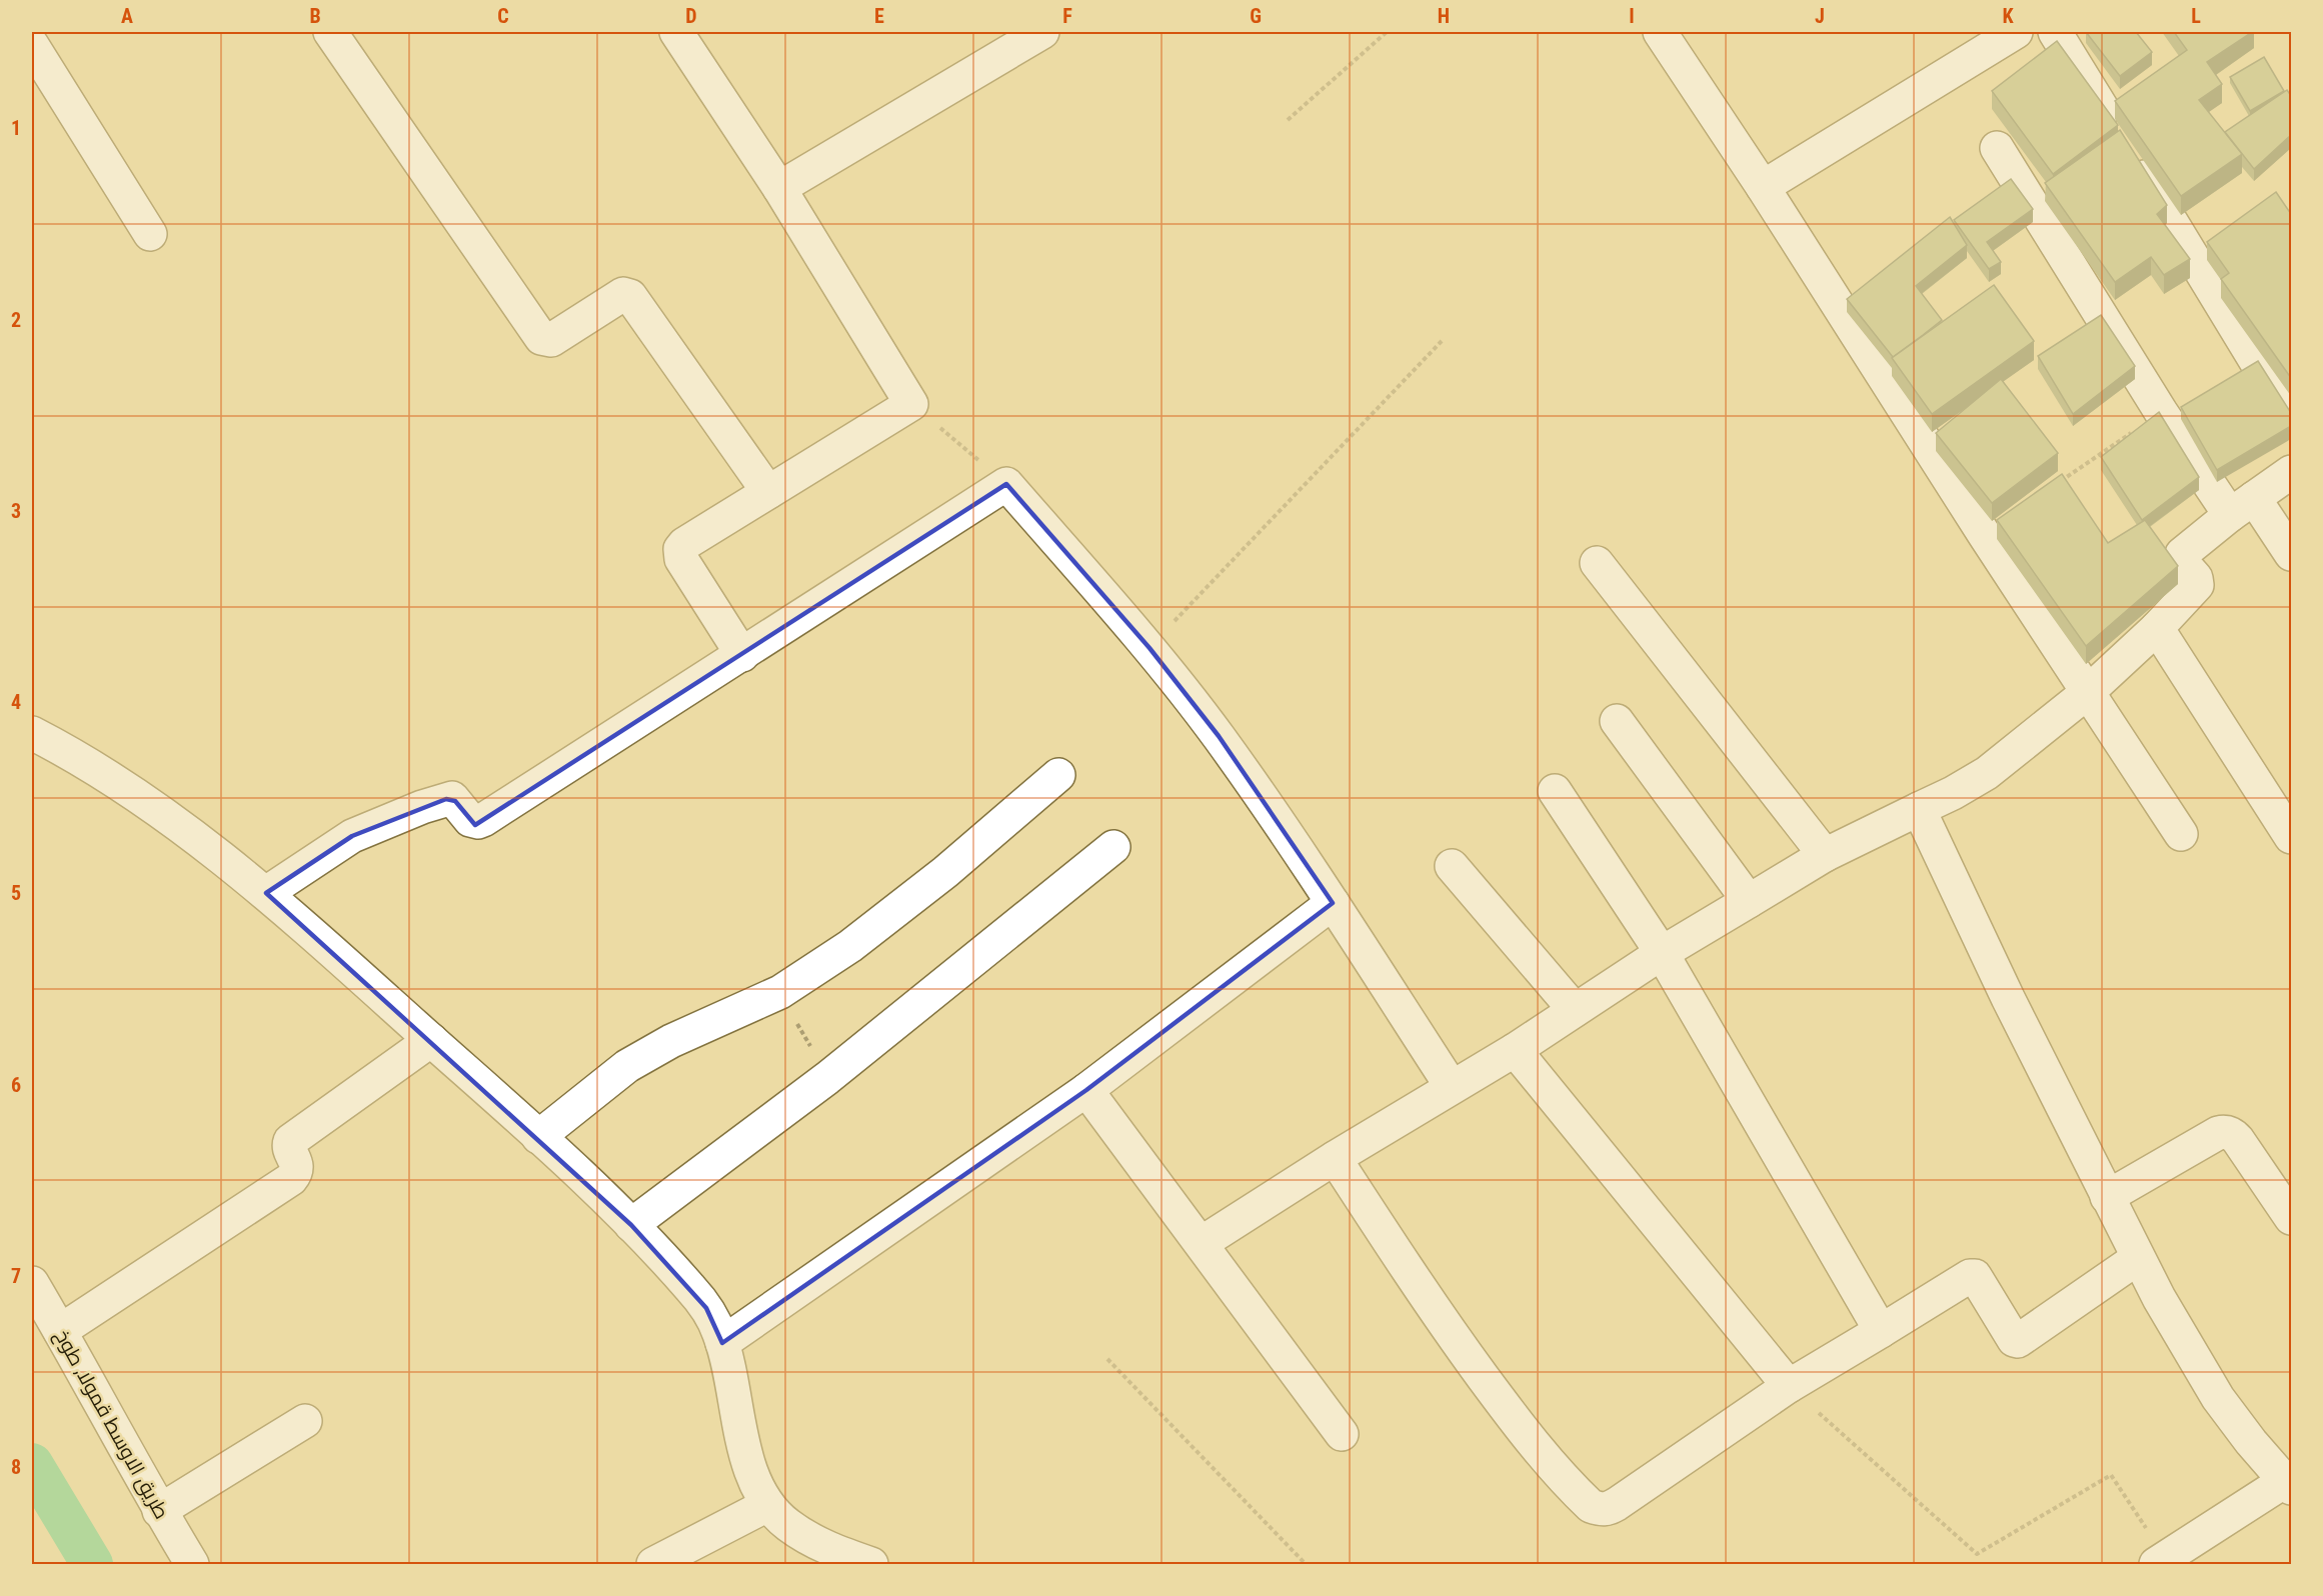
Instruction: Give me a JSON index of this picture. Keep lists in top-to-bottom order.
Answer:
{
  "streets": {
    "street": ["طريق الاوسط قمولا, طوخ"]
  },
  "grid": {
    "columns": [
      "A",
      "B",
      "C",
      "D",
      "E",
      "F",
      "G",
      "H",
      "I",
      "J",
      "K",
      "L"
    ],
    "rows": [
      "1",
      "2",
      "3",
      "4",
      "5",
      "6",
      "7",
      "8"
    ]
  }
}
